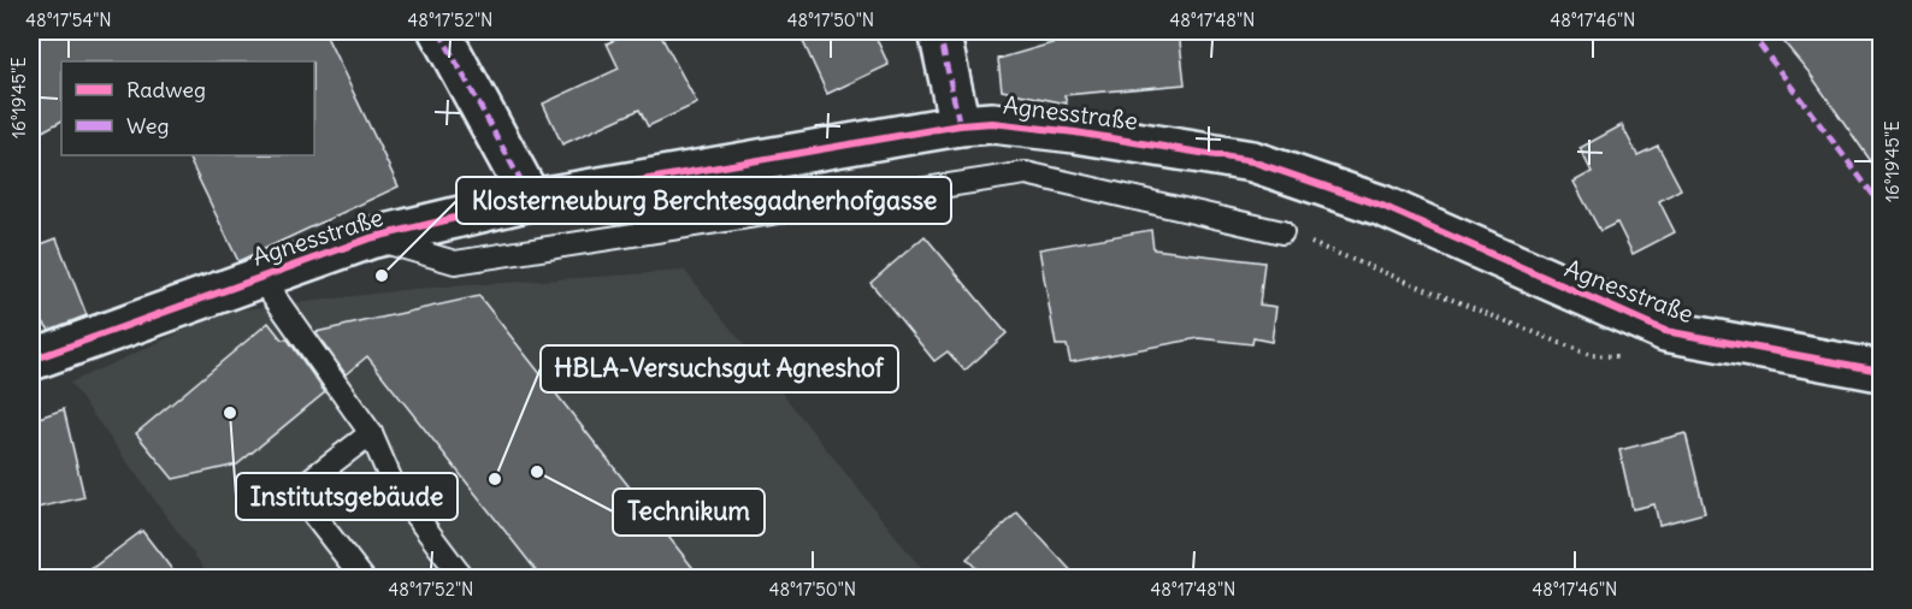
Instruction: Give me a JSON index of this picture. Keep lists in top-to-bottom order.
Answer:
{
  "streets": {
    "street": ["Agnesstraße"]
  },
  "places": [
    "Klosterneuburg Berchtesgadnerhofgasse",
    "Institutsgebäude",
    "Technikum",
    "HBLA-Versuchsgut Agneshof"
  ],
  "legend": ["Radweg", "Weg"],
  "coordinates": [
    "48°17'54\"N",
    "48°17'52\"N",
    "48°17'50\"N",
    "48°17'48\"N",
    "48°17'46\"N",
    "16°19'45\"E"
  ]
}
